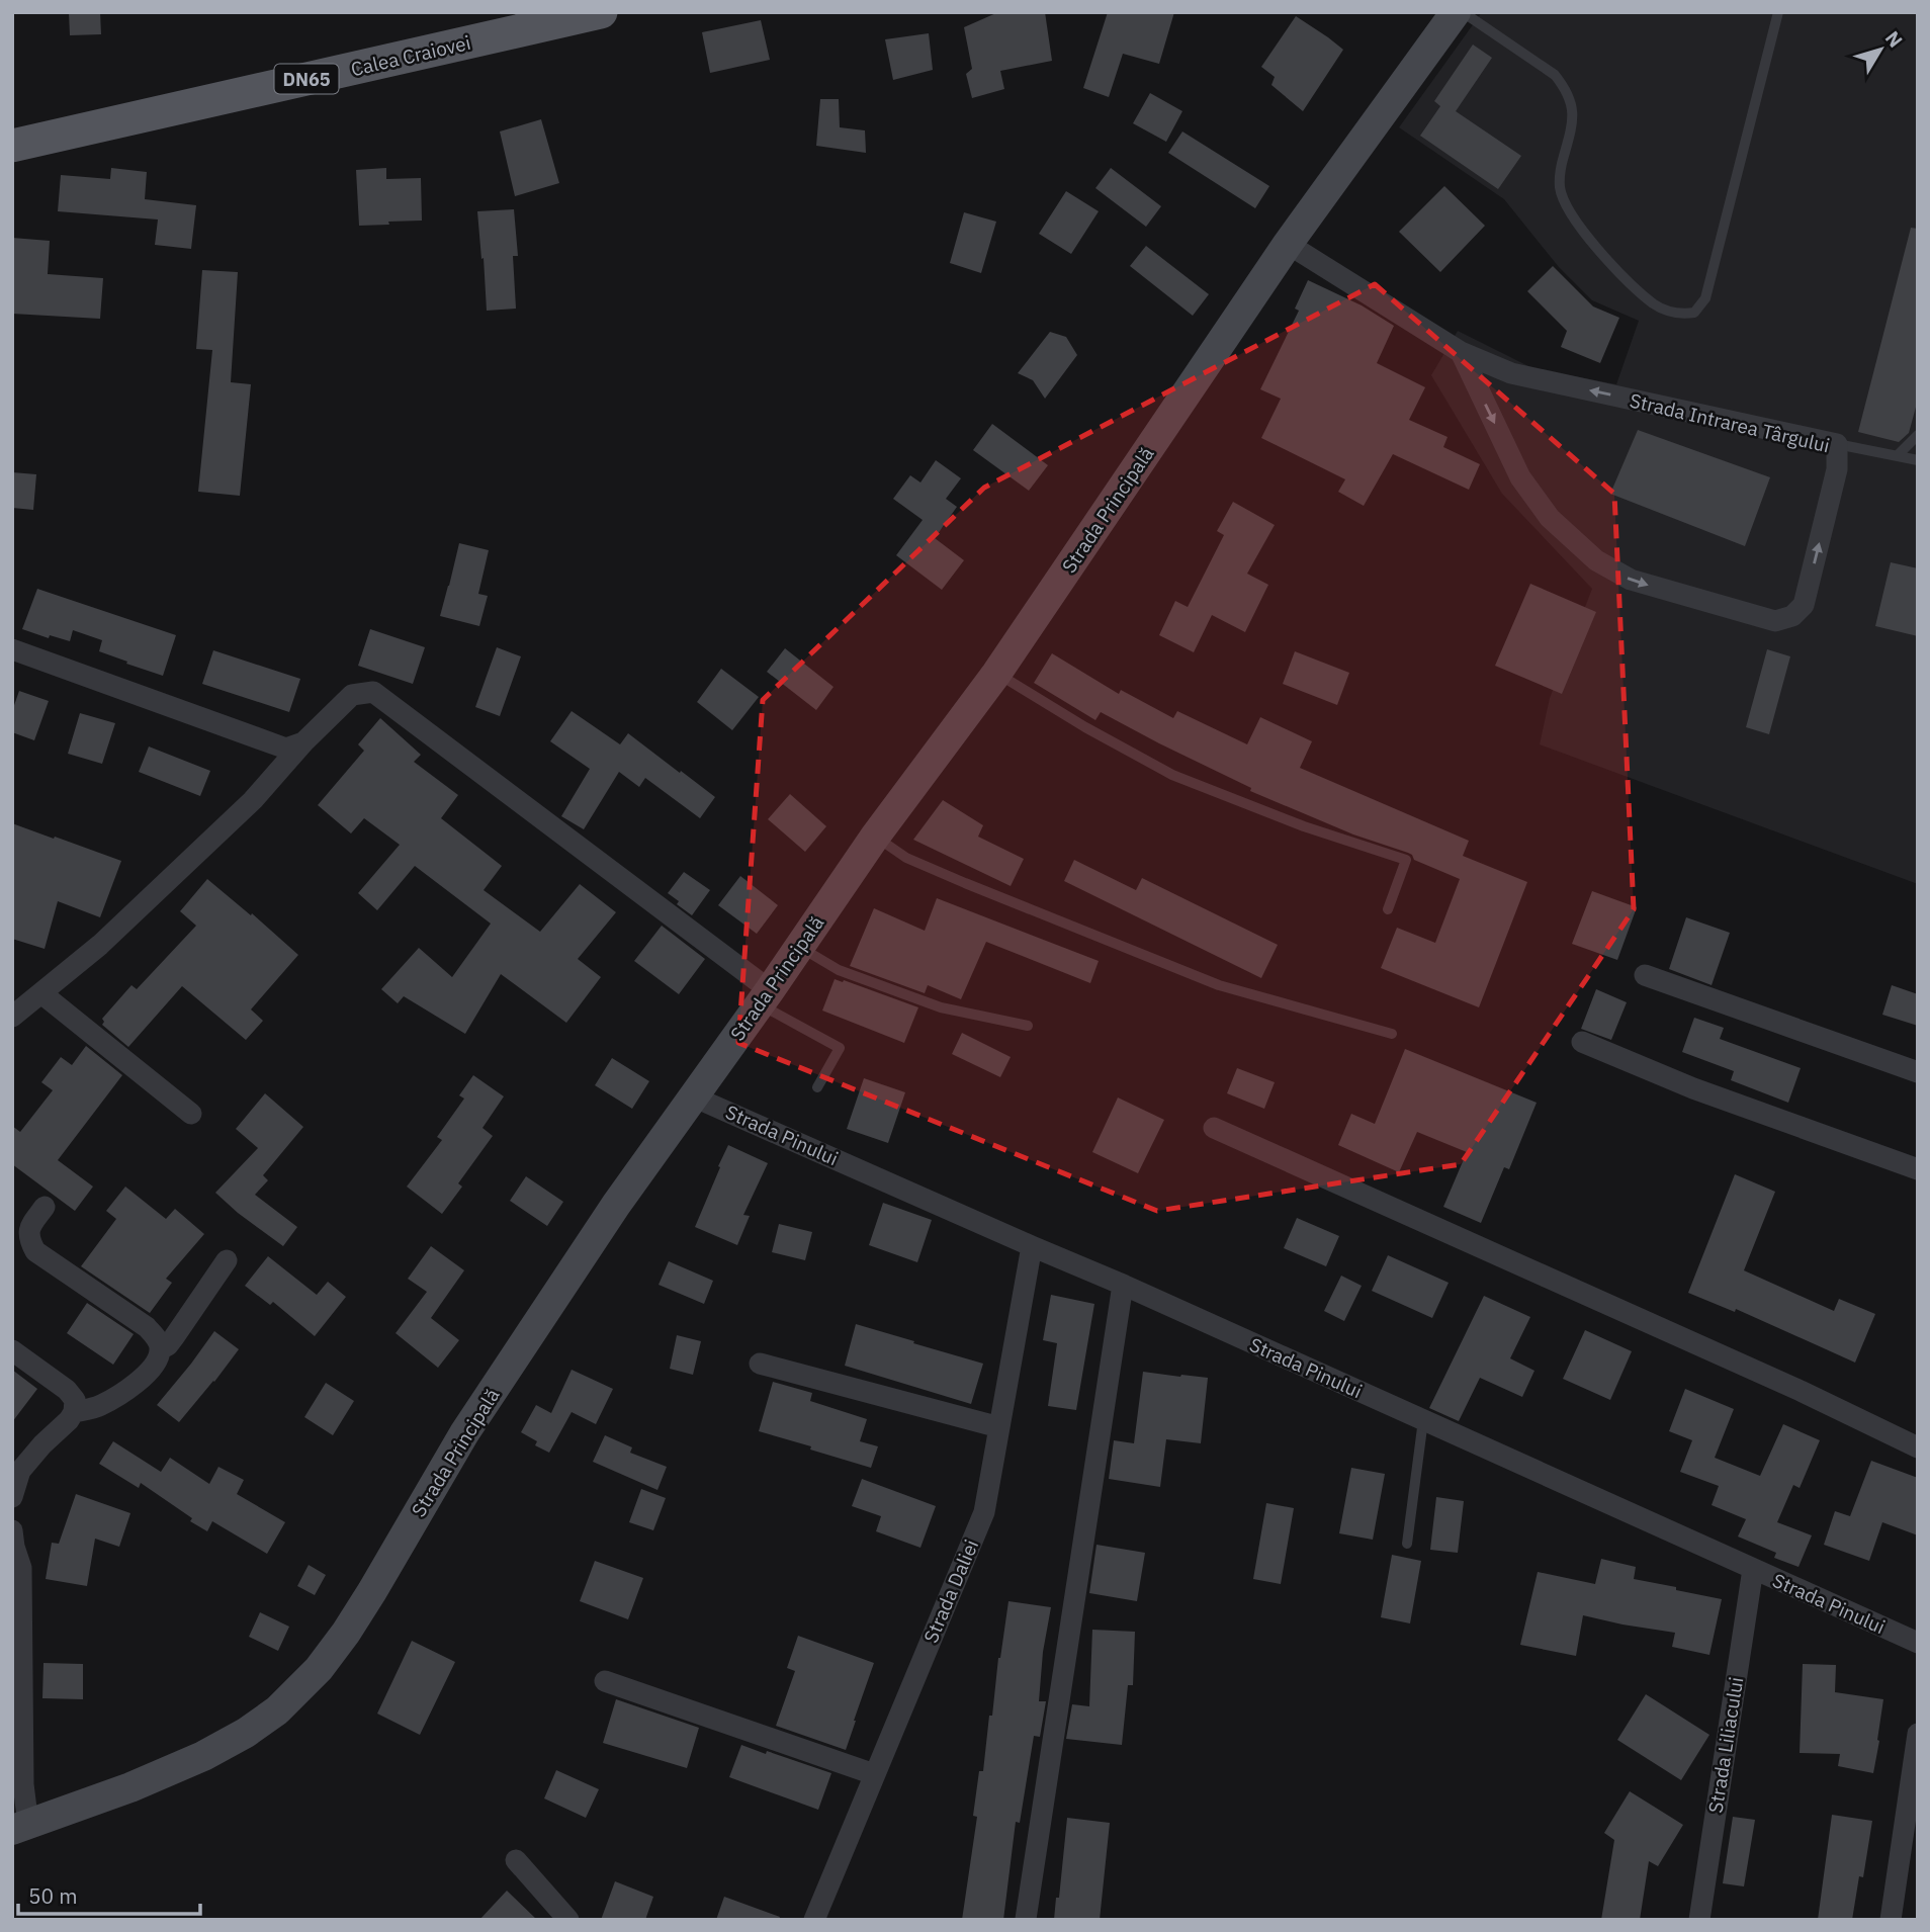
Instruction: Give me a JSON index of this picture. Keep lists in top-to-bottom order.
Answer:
{
  "streets": {
    "main road": ["Calea Craiovei", "DN65", "Strada Principală"],
    "street": [
      "Strada Intrarea Târgului",
      "Strada Pinului",
      "Strada Daliei",
      "Strada Liliacului"
    ]
  },
  "crossings": [
    ["Strada Intrarea Târgului", "Strada Principală"],
    ["Strada Principală", "Strada Pinului"],
    ["Strada Pinului", "Strada Daliei"],
    ["Strada Pinului", "Strada Liliacului"]
  ],
  "scale_bar": "50 m",
  "north": "top right"
}
